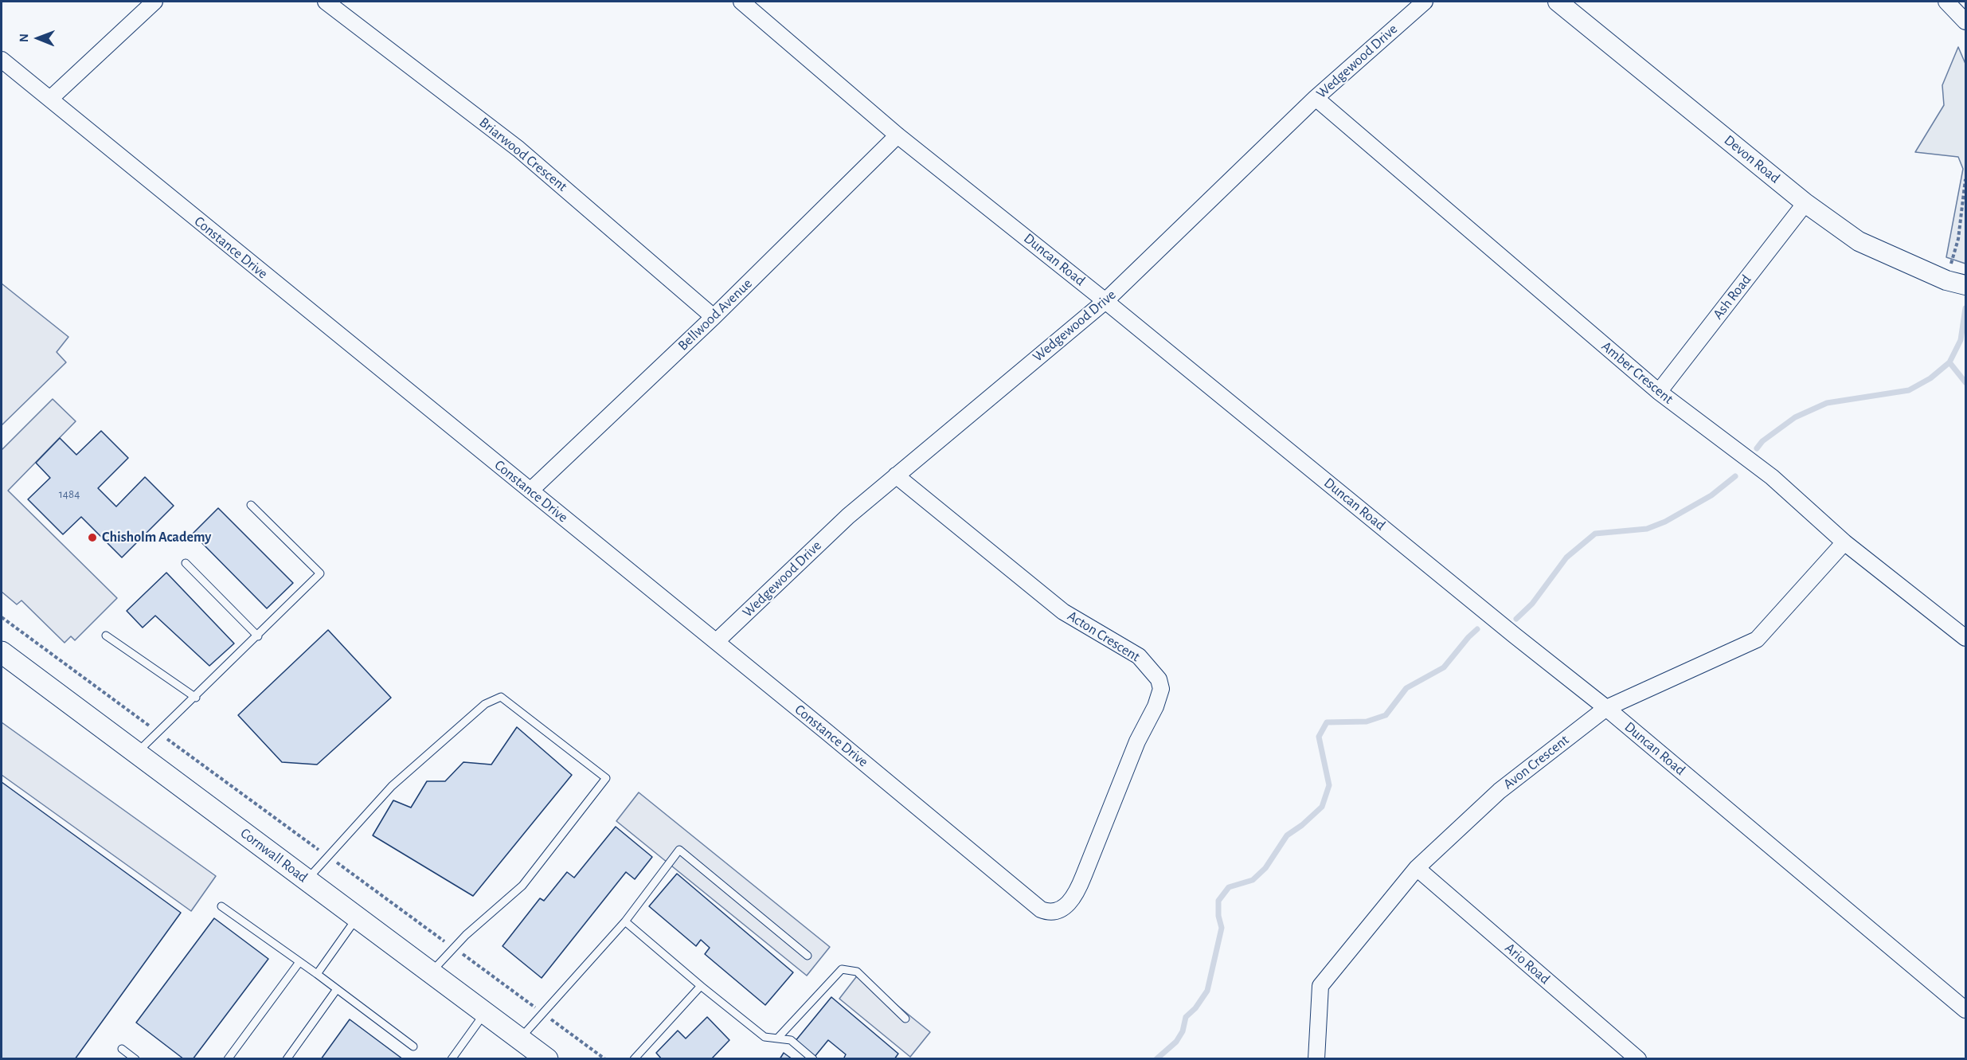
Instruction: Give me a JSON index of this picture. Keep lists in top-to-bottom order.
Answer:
{
  "streets": {
    "main road": ["Cornwall Road"],
    "street": [
      "Wedgewood Drive",
      "Briarwood Crescent",
      "Devon Road",
      "Constance Drive",
      "Duncan Road",
      "Ash Road",
      "Bellwood Avenue",
      "Amber Crescent",
      "Acton Crescent",
      "Avon Crescent",
      "Ario Road"
    ]
  },
  "crossings": [
    ["Wedgewood Drive", "Constance Drive"],
    ["Wedgewood Drive", "Duncan Road"],
    ["Wedgewood Drive", "Amber Crescent"],
    ["Wedgewood Drive", "Acton Crescent"],
    ["Briarwood Crescent", "Bellwood Avenue"],
    ["Devon Road", "Ash Road"],
    ["Constance Drive", "Bellwood Avenue"],
    ["Constance Drive", "Acton Crescent"],
    ["Duncan Road", "Bellwood Avenue"],
    ["Duncan Road", "Avon Crescent"],
    ["Ash Road", "Amber Crescent"],
    ["Amber Crescent", "Avon Crescent"],
    ["Avon Crescent", "Ario Road"]
  ],
  "places": ["Chisholm Academy"],
  "house_numbers": ["1484"],
  "north": "left"
}
